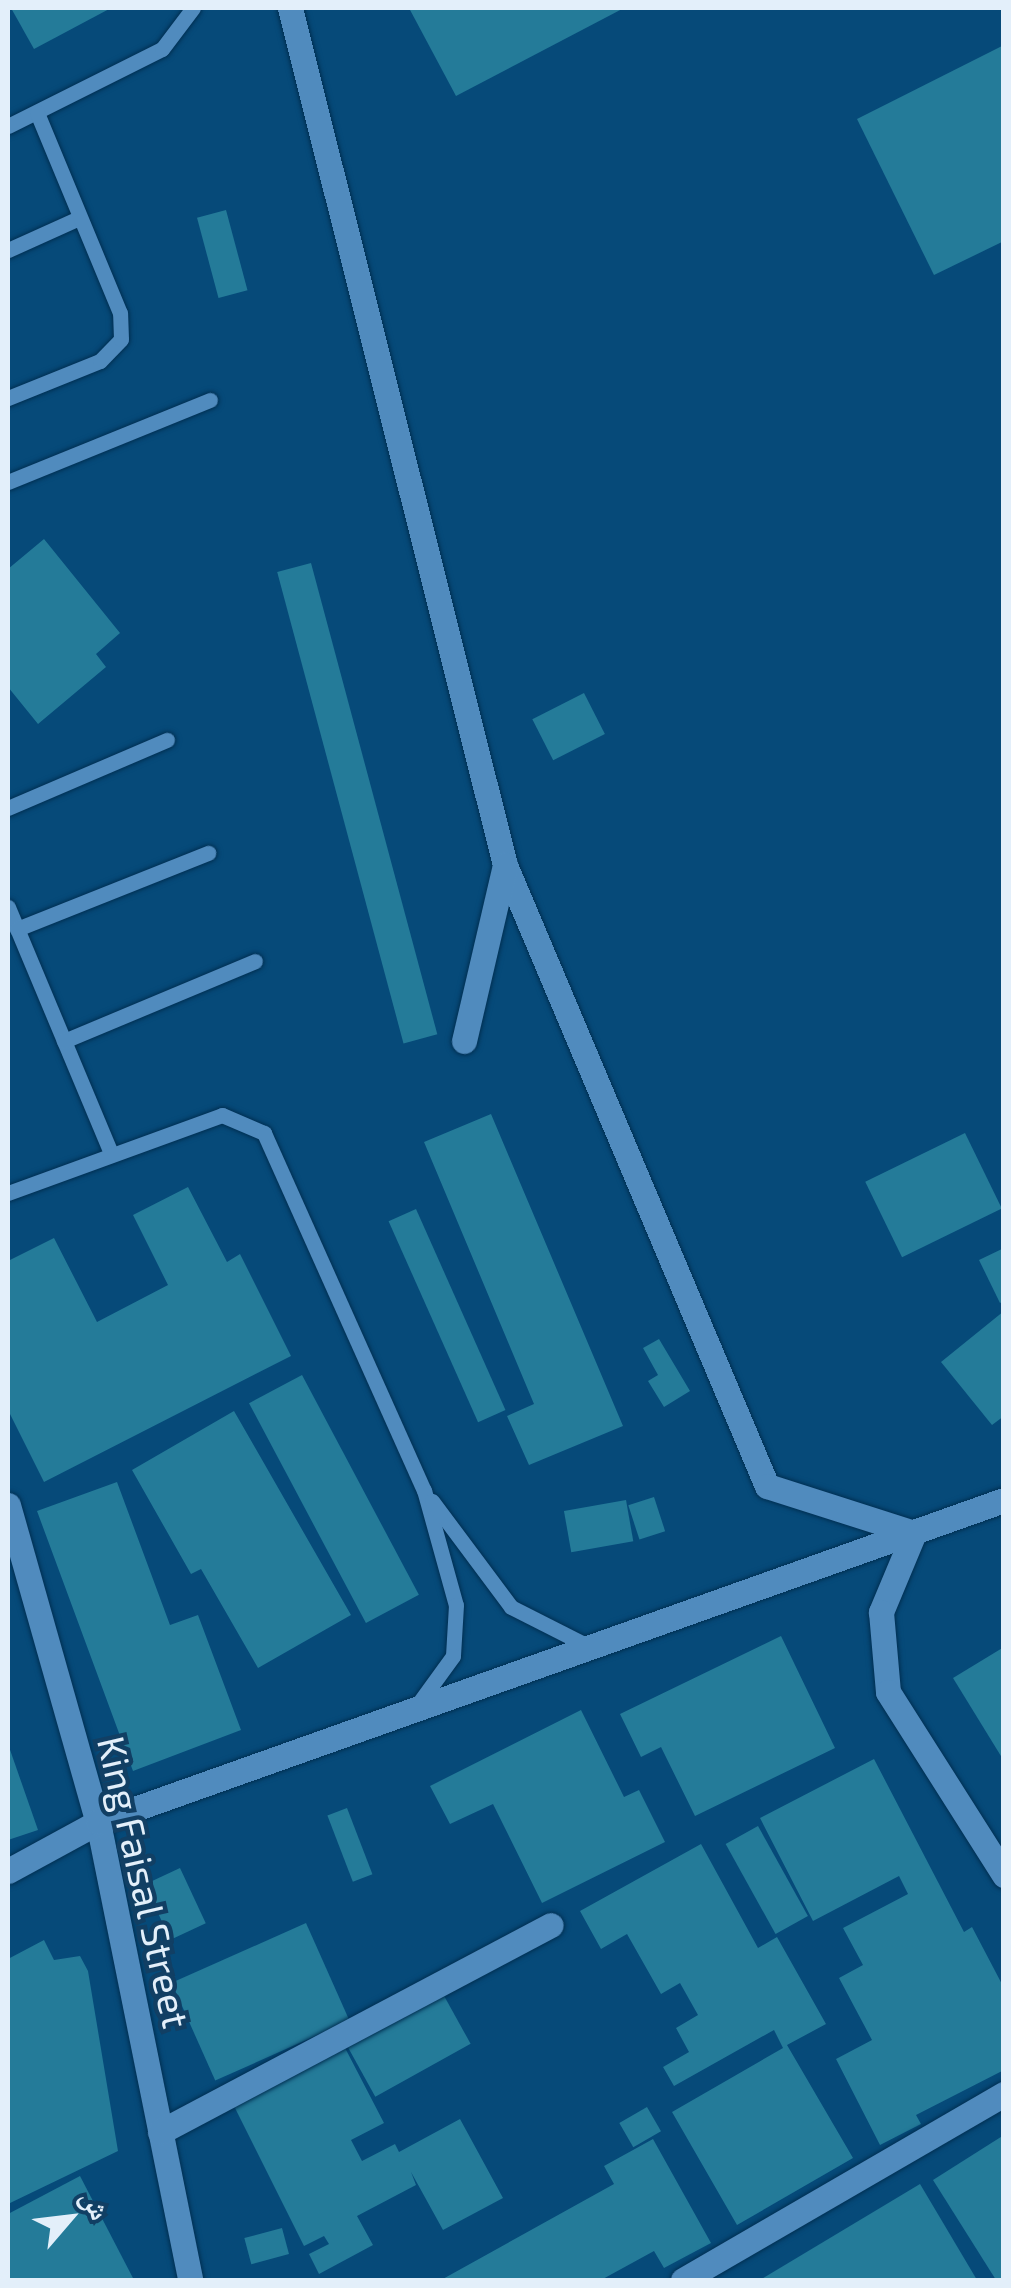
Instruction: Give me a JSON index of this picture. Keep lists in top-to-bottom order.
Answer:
{
  "streets": {
    "street": ["King Faisal Street"]
  },
  "north": "top right"
}
